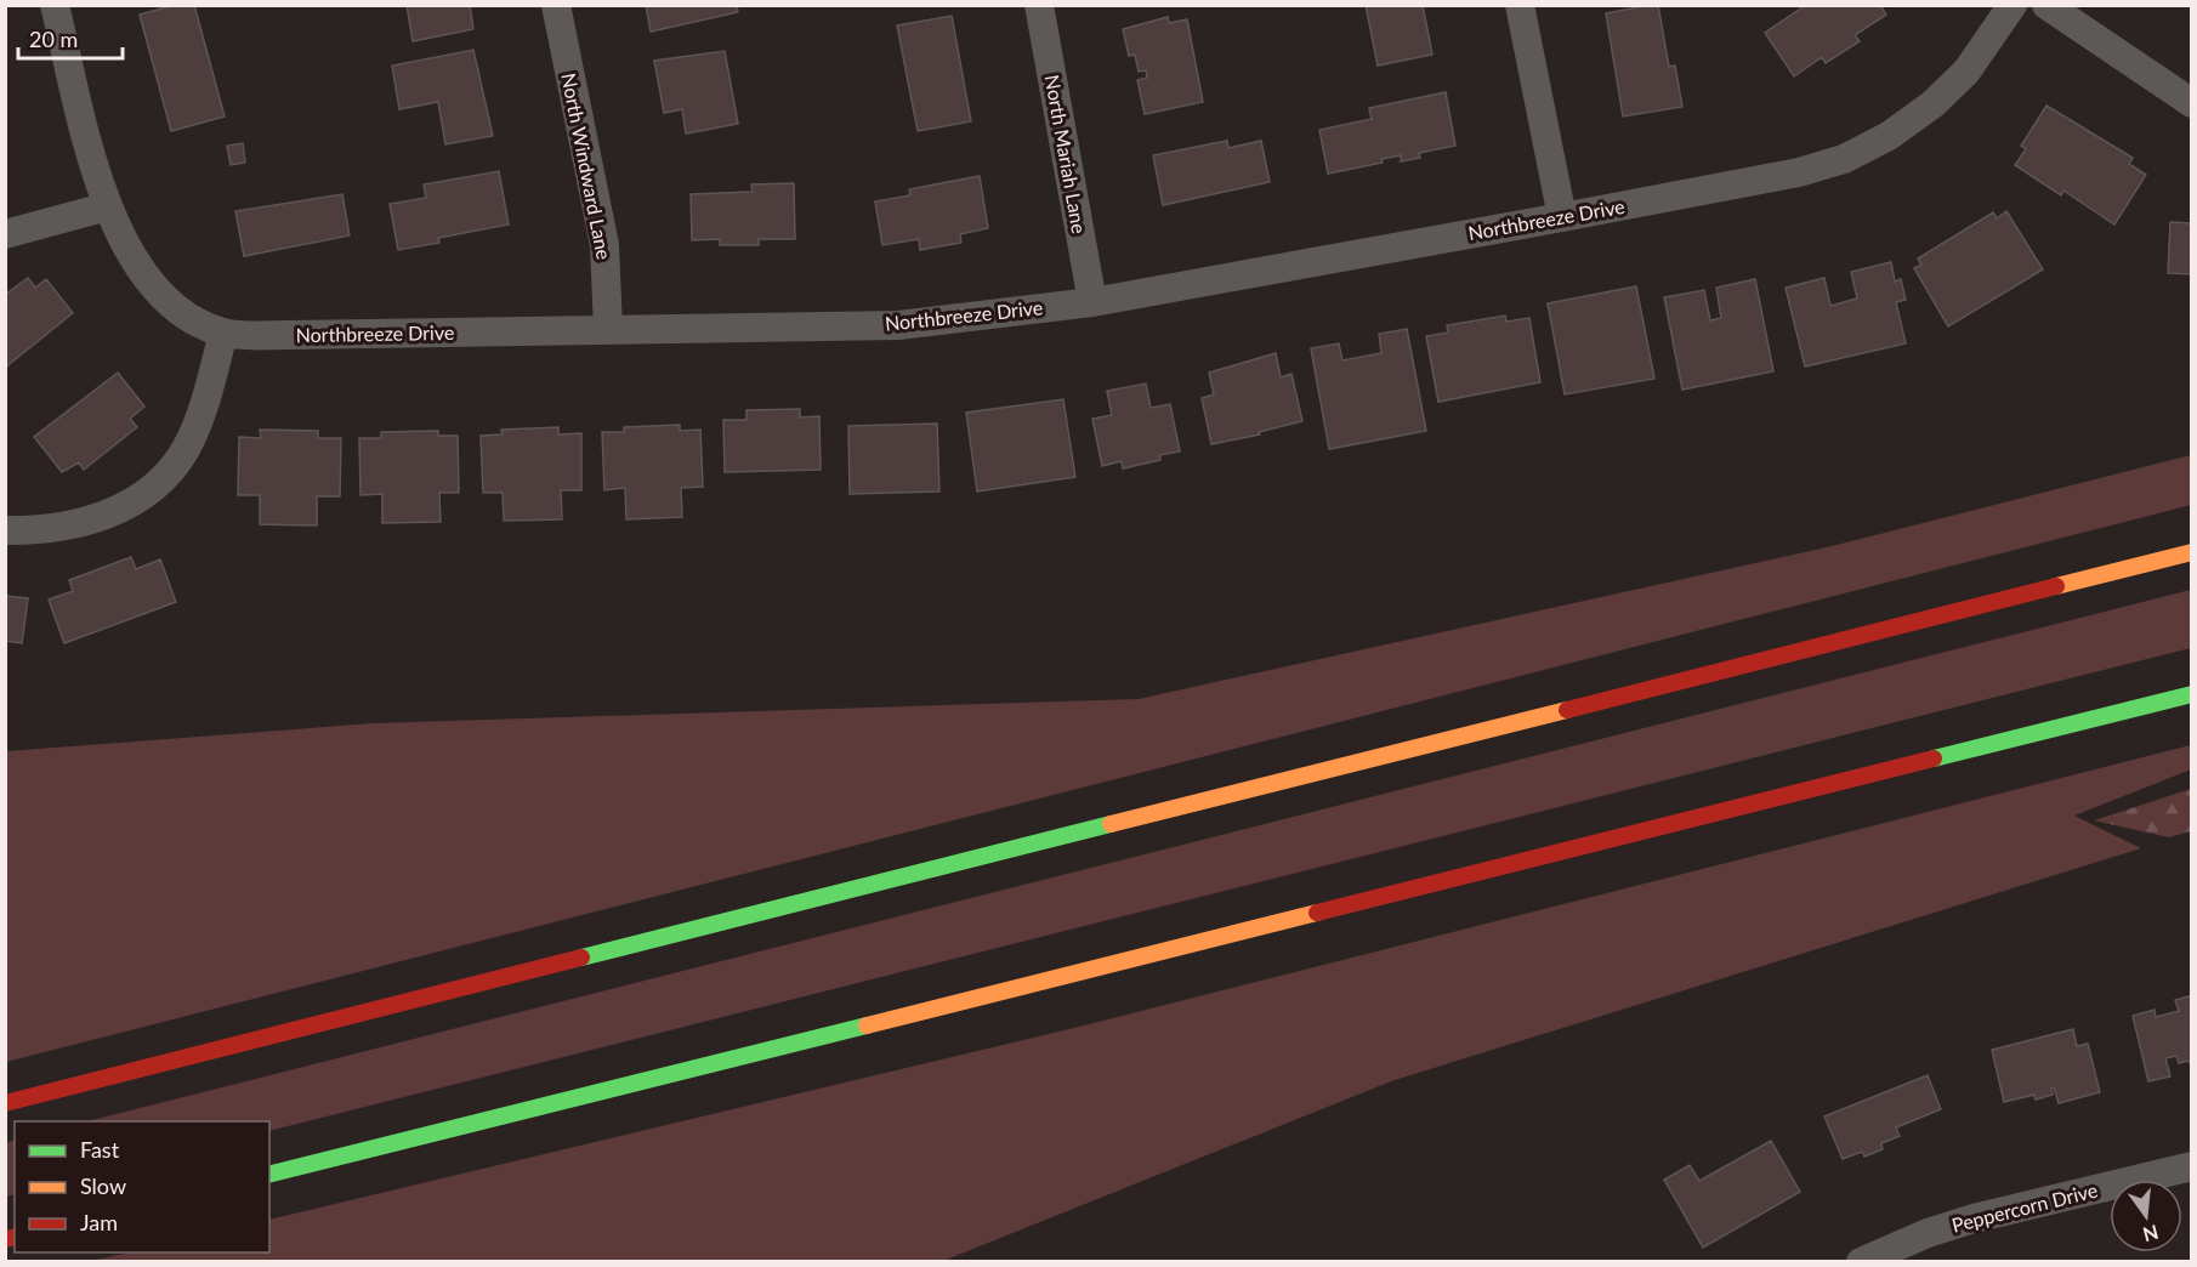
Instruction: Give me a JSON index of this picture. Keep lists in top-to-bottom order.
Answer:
{
  "streets": {
    "street": [
      "North Mariah Lane",
      "North Windward Lane",
      "Northbreeze Drive",
      "Peppercorn Drive"
    ]
  },
  "crossings": [
    ["North Mariah Lane", "Northbreeze Drive"],
    ["North Windward Lane", "Northbreeze Drive"]
  ],
  "legend": ["Fast", "Slow", "Jam"],
  "scale_bar": "20 m",
  "north": "bottom"
}
